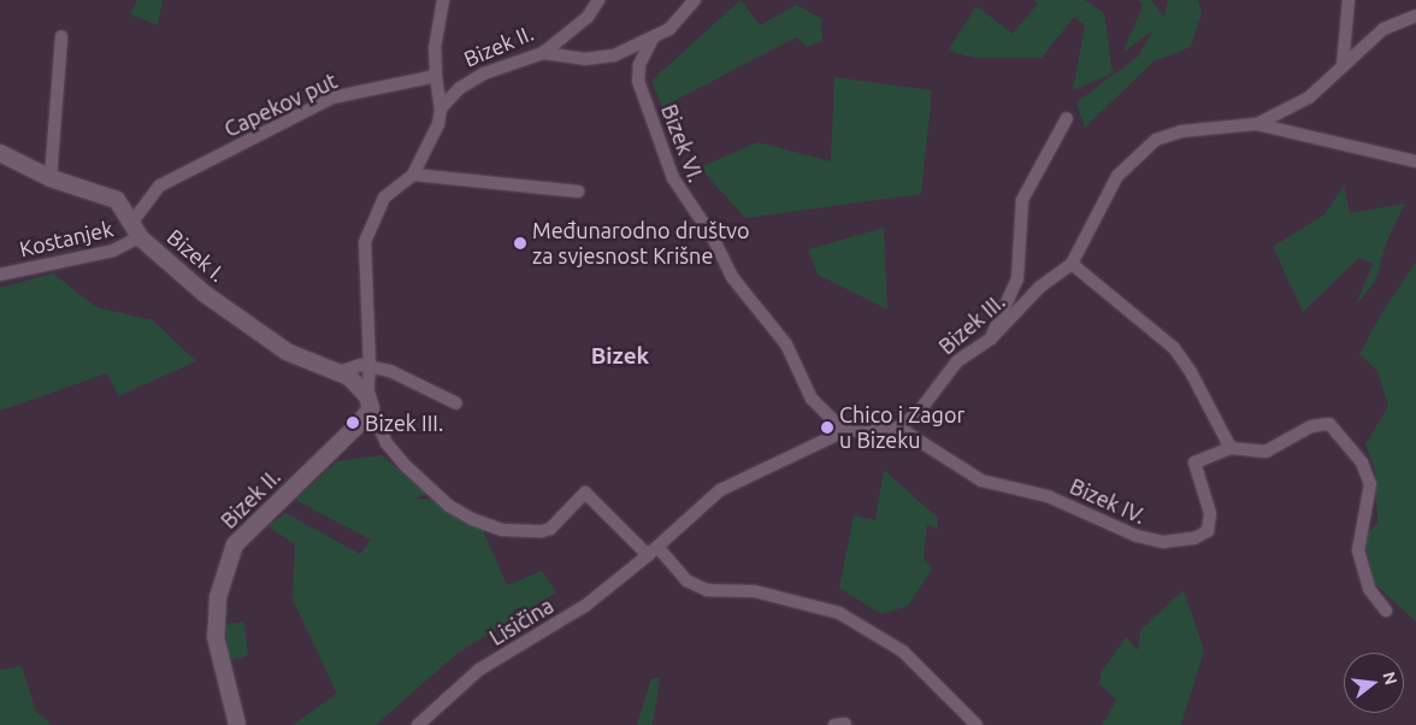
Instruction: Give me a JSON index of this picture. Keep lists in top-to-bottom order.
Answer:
{
  "streets": {
    "street": [
      "Bizek II.",
      "Capekov put",
      "Bizek VI.",
      "Kostanjek",
      "Bizek I.",
      "Bizek III.",
      "Bizek IV.",
      "Lisičina"
    ]
  },
  "crossings": [
    ["Bizek II.", "Bizek I."],
    ["Capekov put", "Kostanjek"],
    ["Capekov put", "Bizek I."],
    ["Kostanjek", "Bizek I."],
    ["Bizek III.", "Bizek IV."]
  ],
  "districts": ["Bizek"],
  "places": ["Međunarodno društvo za svjesnost Krišne", "Bizek III.", "Chico i Zagor u Bizeku"],
  "north": "right"
}
